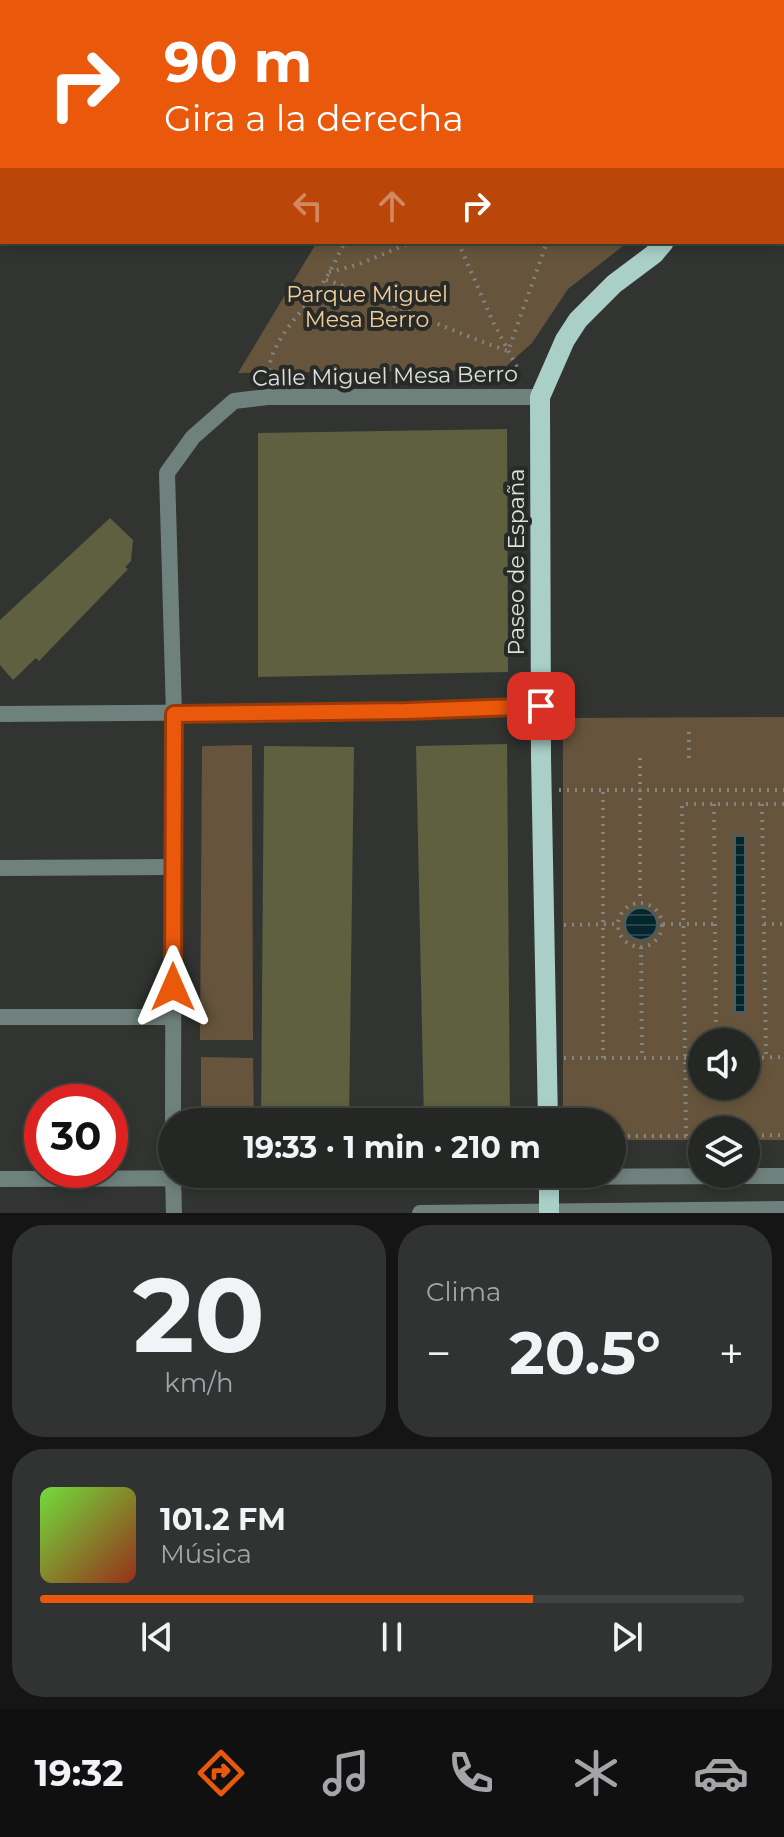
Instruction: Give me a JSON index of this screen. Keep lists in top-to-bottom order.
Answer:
{
  "streets": {
    "main road": ["Paseo de España"],
    "street": ["Calle Miguel Mesa Berro"]
  },
  "crossings": [
    ["Calle Miguel Mesa Berro", "Paseo de España"]
  ],
  "parks": ["Parque Miguel Mesa Berro"],
  "page": {
    "turn": ["90 m", "Gira a la derecha"],
    "limit": "30",
    "trip": "19:33 · 1 min · 210 m",
    "tile": [
      ["20", "km/h"],
      "Clima"
    ],
    "heat": ["−", "20.5°", "+"],
    "song": ["101.2 FM", "Música"],
    "tabs": "19:32"
  }
}
